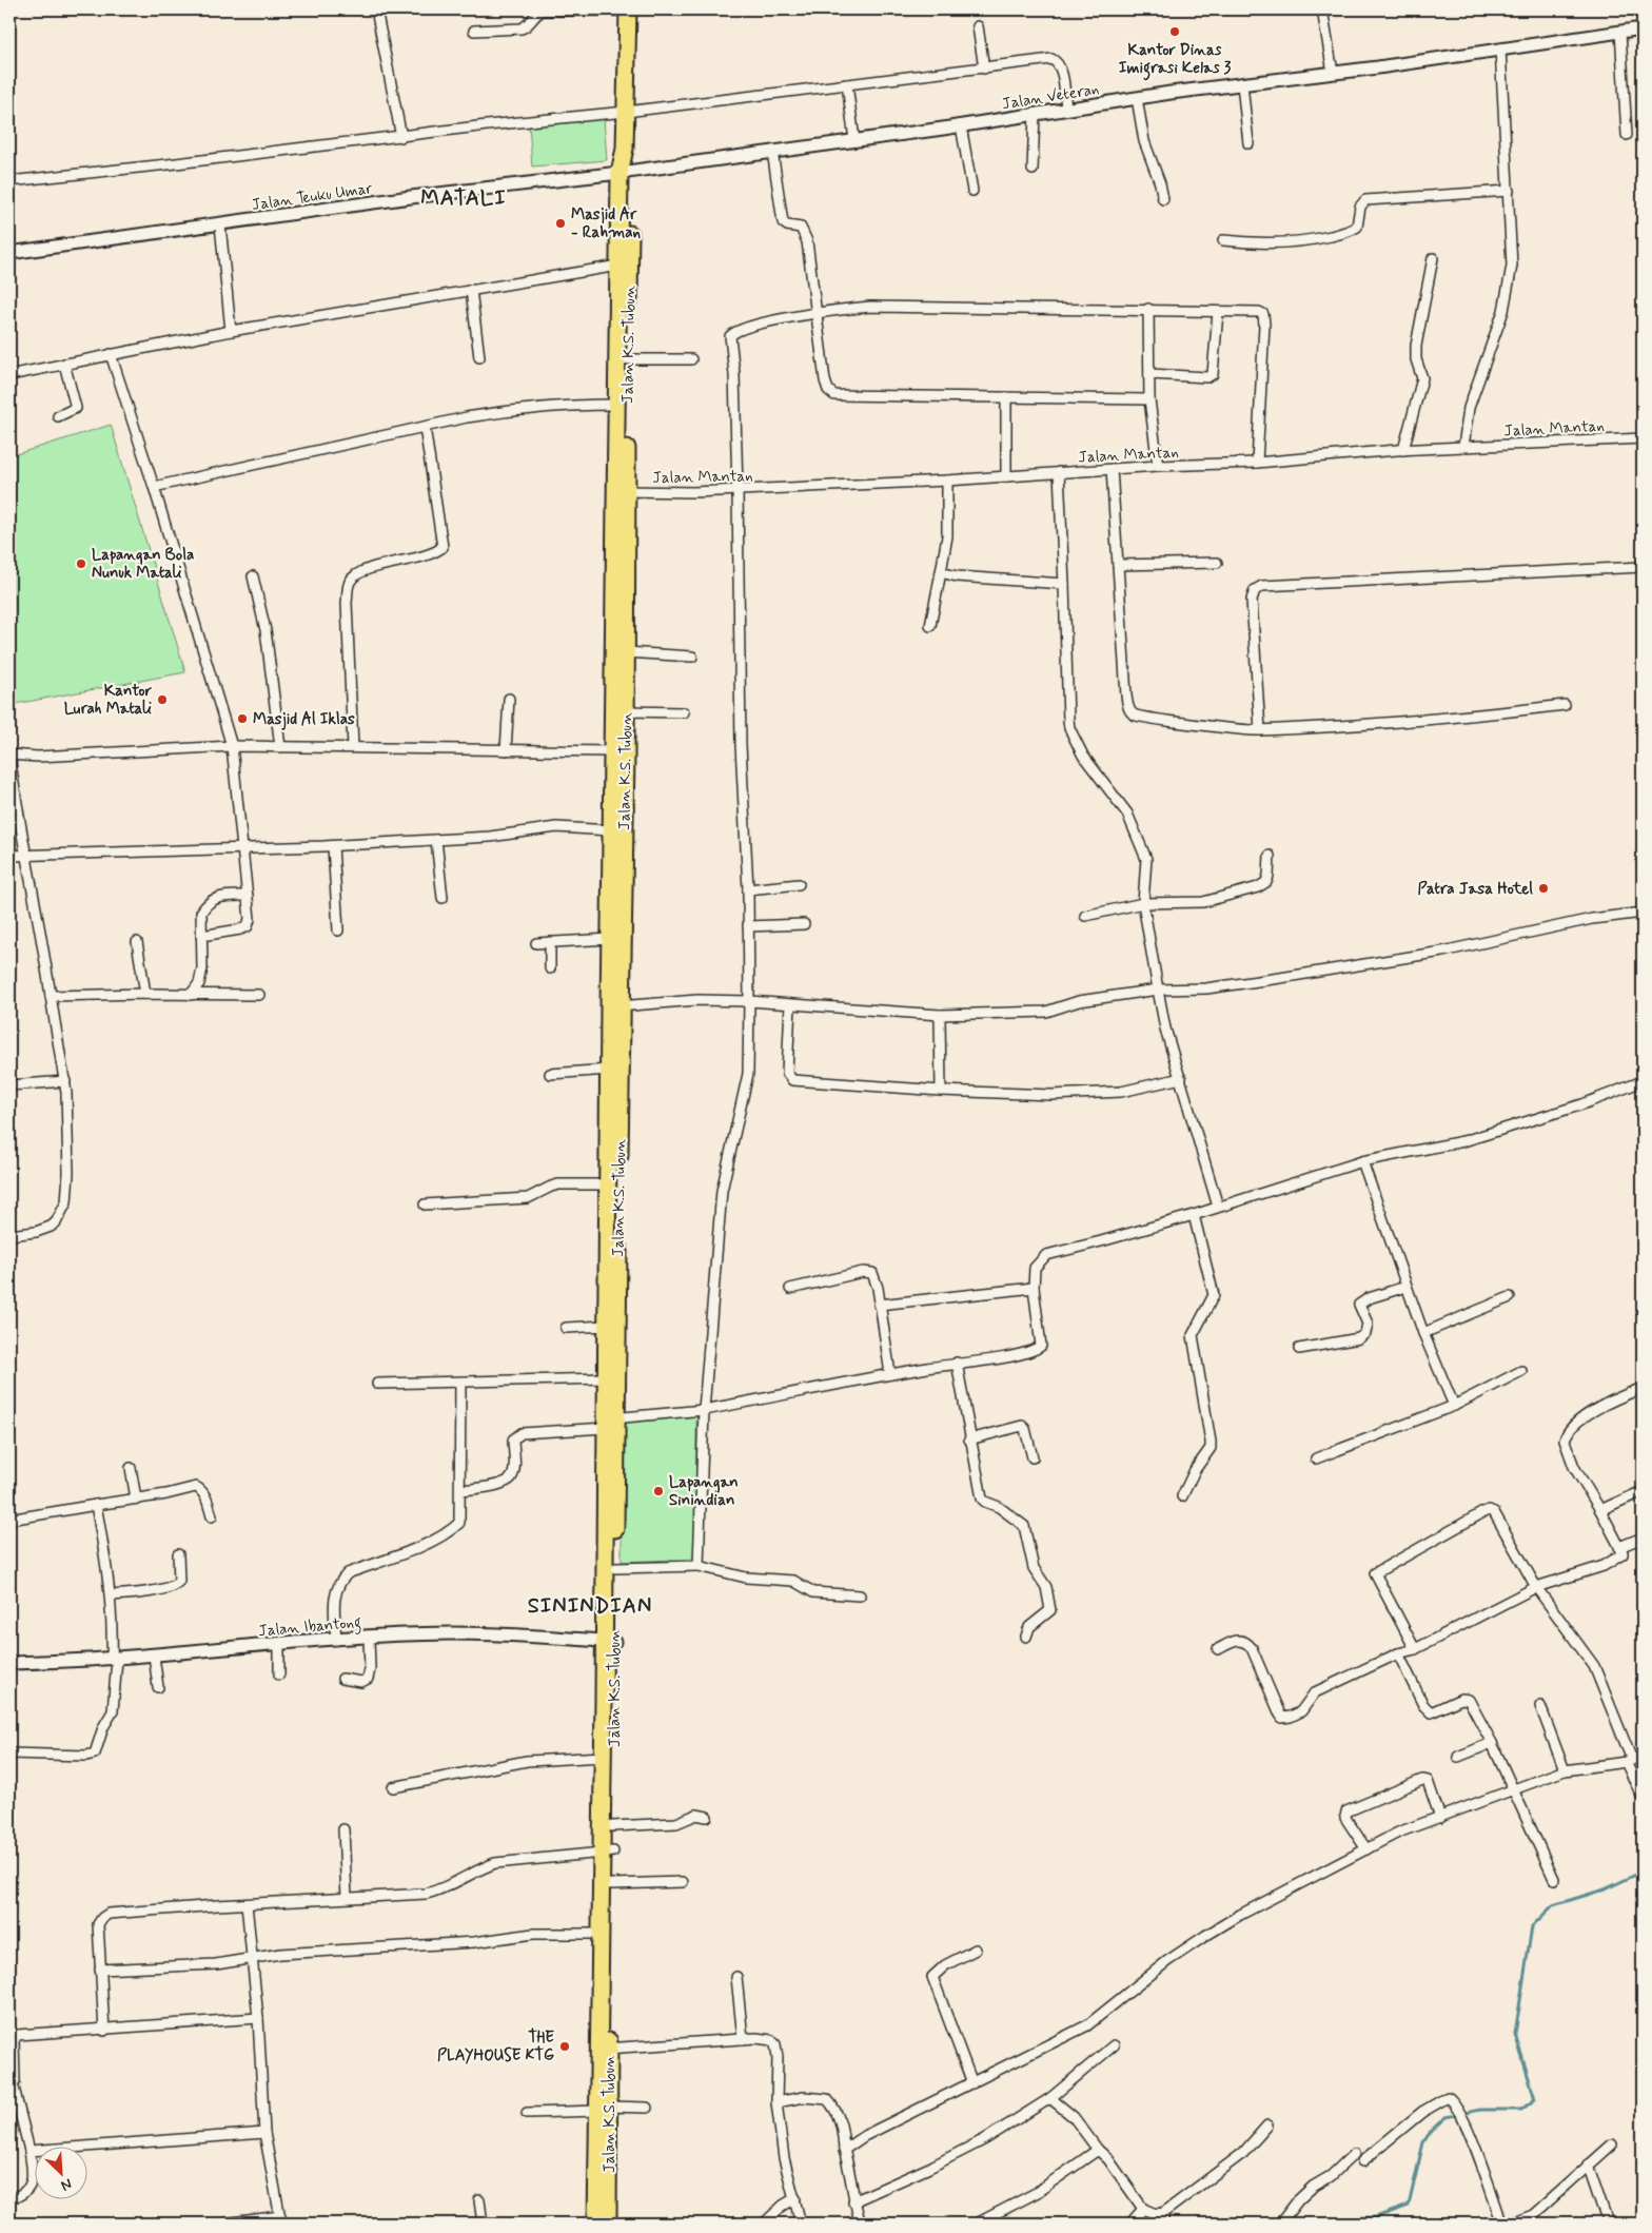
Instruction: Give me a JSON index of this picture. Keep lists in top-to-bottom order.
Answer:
{
  "streets": {
    "highway": ["Jalan K.S. Tubun"],
    "street": [
      "Jalan Veteran",
      "Jalan Teuku Umar",
      "Jalan Mantan",
      "Jalan Ibantong"
    ]
  },
  "crossings": [
    ["Jalan Veteran", "Jalan Teuku Umar"],
    ["Jalan Veteran", "Jalan K.S. Tubun"],
    ["Jalan Teuku Umar", "Jalan K.S. Tubun"],
    ["Jalan K.S. Tubun", "Jalan Mantan"],
    ["Jalan K.S. Tubun", "Jalan Ibantong"]
  ],
  "districts": ["MATALI", "SININDIAN"],
  "places": [
    "Kantor Dinas Imigrasi Kelas 3",
    "Masjid Ar - Rahman",
    "Lapangan Bola Nunuk Matali",
    "Kantor Lurah Matali",
    "Masjid Al Iklas",
    "Patra Jasa Hotel",
    "Lapangan Sinindian",
    "THE PLAYHOUSE KTG"
  ],
  "north": "bottom right"
}
